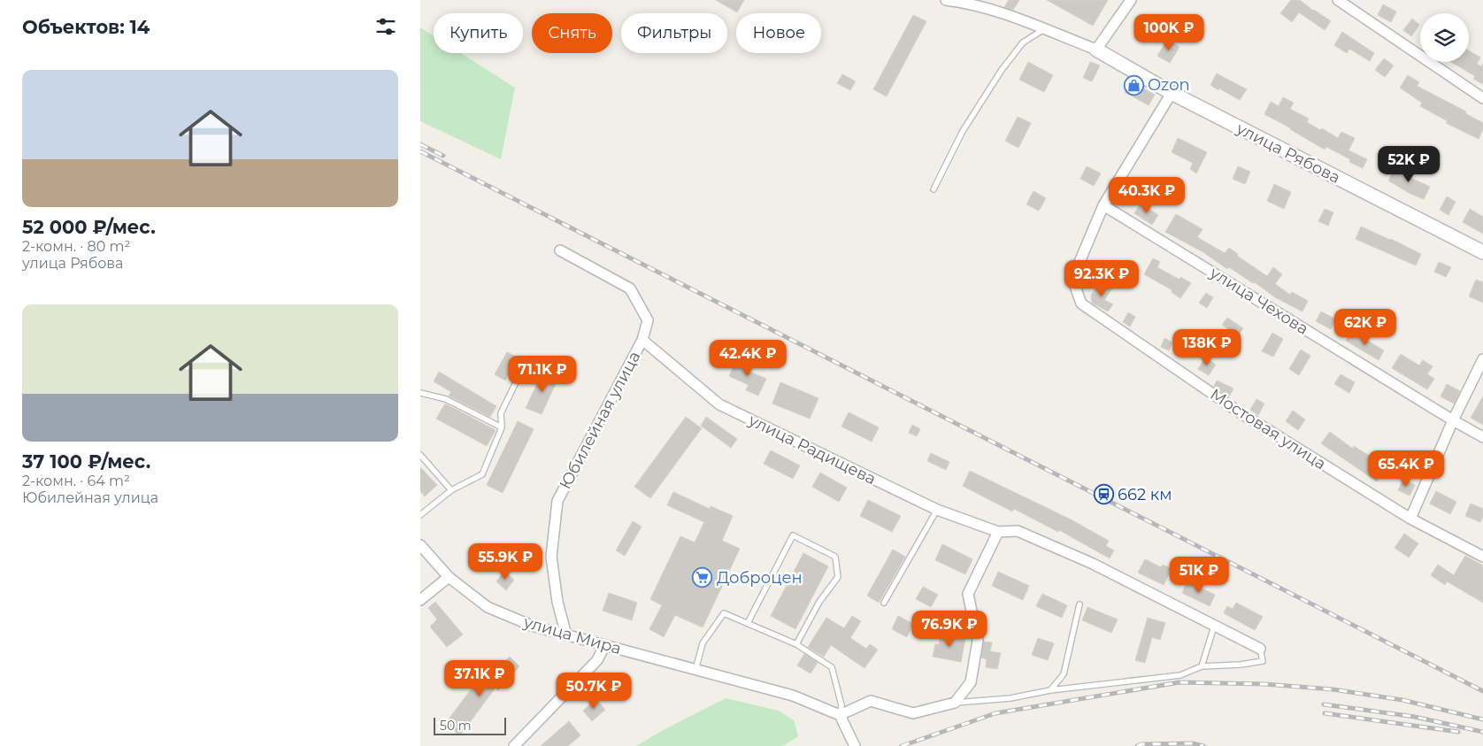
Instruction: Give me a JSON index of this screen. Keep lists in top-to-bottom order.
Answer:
{
  "streets": {
    "street": [
      "улица Рябова",
      "улица Чехова",
      "Юбилейная улица",
      "Мостовая улица",
      "улица Радищева",
      "улица Мира"
    ]
  },
  "crossings": [
    ["улица Рябова", "Мостовая улица"],
    ["улица Чехова", "Мостовая улица"],
    ["Юбилейная улица", "улица Радищева"],
    ["Юбилейная улица", "улица Мира"]
  ],
  "places": {
    "shop": ["Ozon"],
    "station": ["662 км"],
    "supermarket": ["Доброцен"]
  },
  "scale_bar": "50 m",
  "page": {
    "heading": "Объектов: 14",
    "chip": [
      "Купить",
      "Снять",
      "Фильтры",
      "Новое"
    ],
    "price": [
      "100K ₽",
      "52K ₽",
      "40.3K ₽",
      "92.3K ₽",
      "62K ₽",
      "138K ₽",
      "42.4K ₽",
      "71.1K ₽",
      "65.4K ₽",
      "55.9K ₽",
      "51K ₽",
      "76.9K ₽",
      "37.1K ₽",
      "50.7K ₽"
    ],
    "list": [
      {
        "name": "52 000 ₽/мес.",
        "note": "2-комн. · 80 m² · улица Рябова"
      },
      {
        "name": "37 100 ₽/мес.",
        "note": "2-комн. · 64 m² · Юбилейная улица"
      }
    ],
    "scale": "50 m"
  }
}
